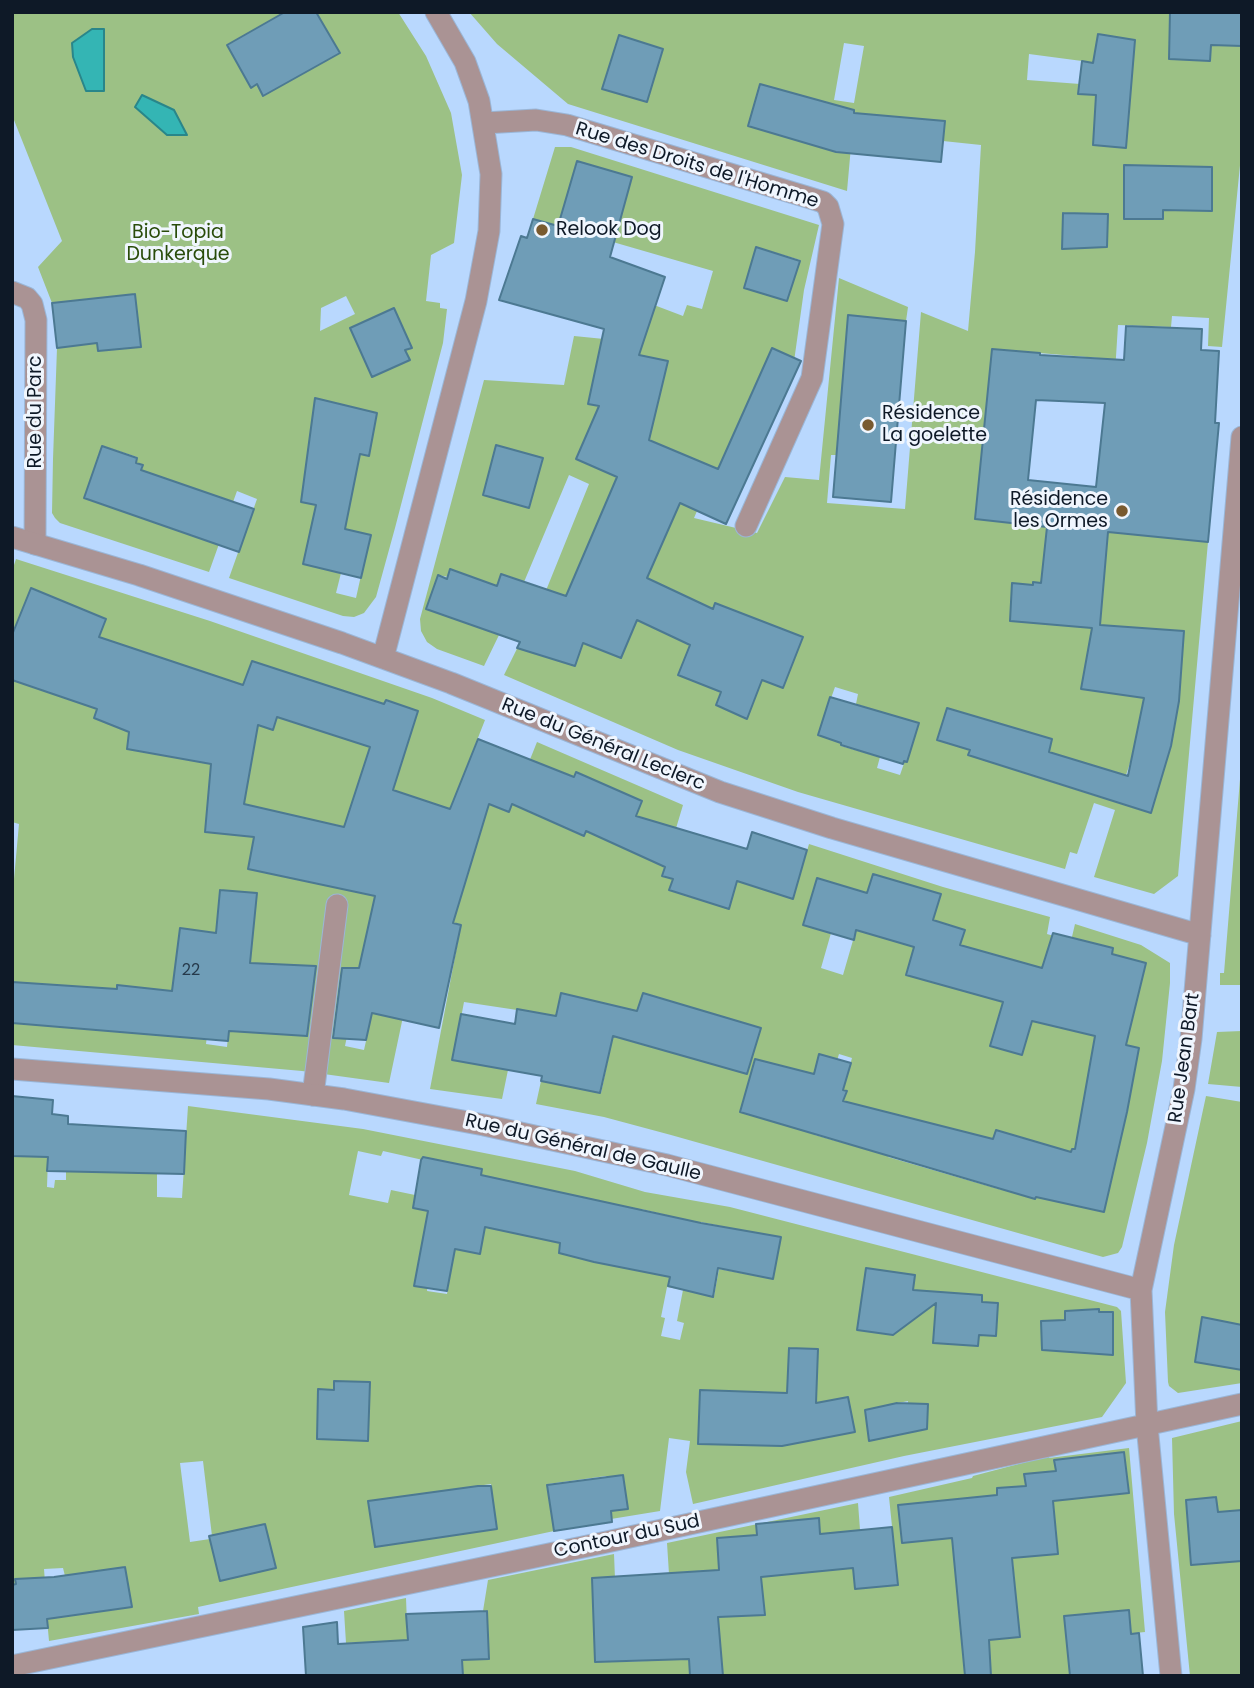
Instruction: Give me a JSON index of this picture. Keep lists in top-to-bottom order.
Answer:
{
  "streets": {
    "street": [
      "Rue des Droits de l'Homme",
      "Rue du Parc",
      "Rue du Général Leclerc",
      "Rue Jean Bart",
      "Rue du Général de Gaulle",
      "Contour du Sud"
    ]
  },
  "crossings": [
    ["Rue du Parc", "Rue du Général Leclerc"],
    ["Rue du Général Leclerc", "Rue Jean Bart"],
    ["Rue Jean Bart", "Rue du Général de Gaulle"],
    ["Rue Jean Bart", "Contour du Sud"]
  ],
  "parks": ["Bio-Topia Dunkerque"],
  "places": ["Relook Dog", "Résidence La goelette", "Résidence les Ormes"],
  "house_numbers": ["22"]
}
